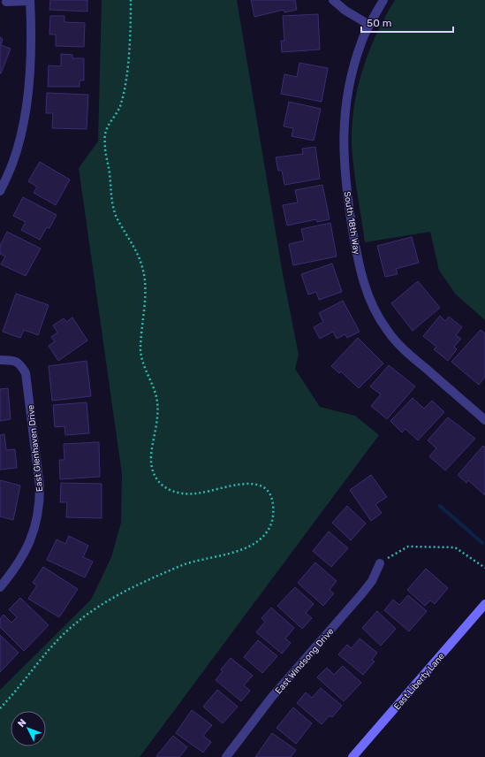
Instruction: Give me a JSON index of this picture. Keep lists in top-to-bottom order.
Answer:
{
  "streets": {
    "street": [
      "South 18th Way",
      "East Glenhaven Drive",
      "East Windsong Drive",
      "East Liberty Lane"
    ]
  },
  "scale_bar": "50 m",
  "north": "top left"
}
